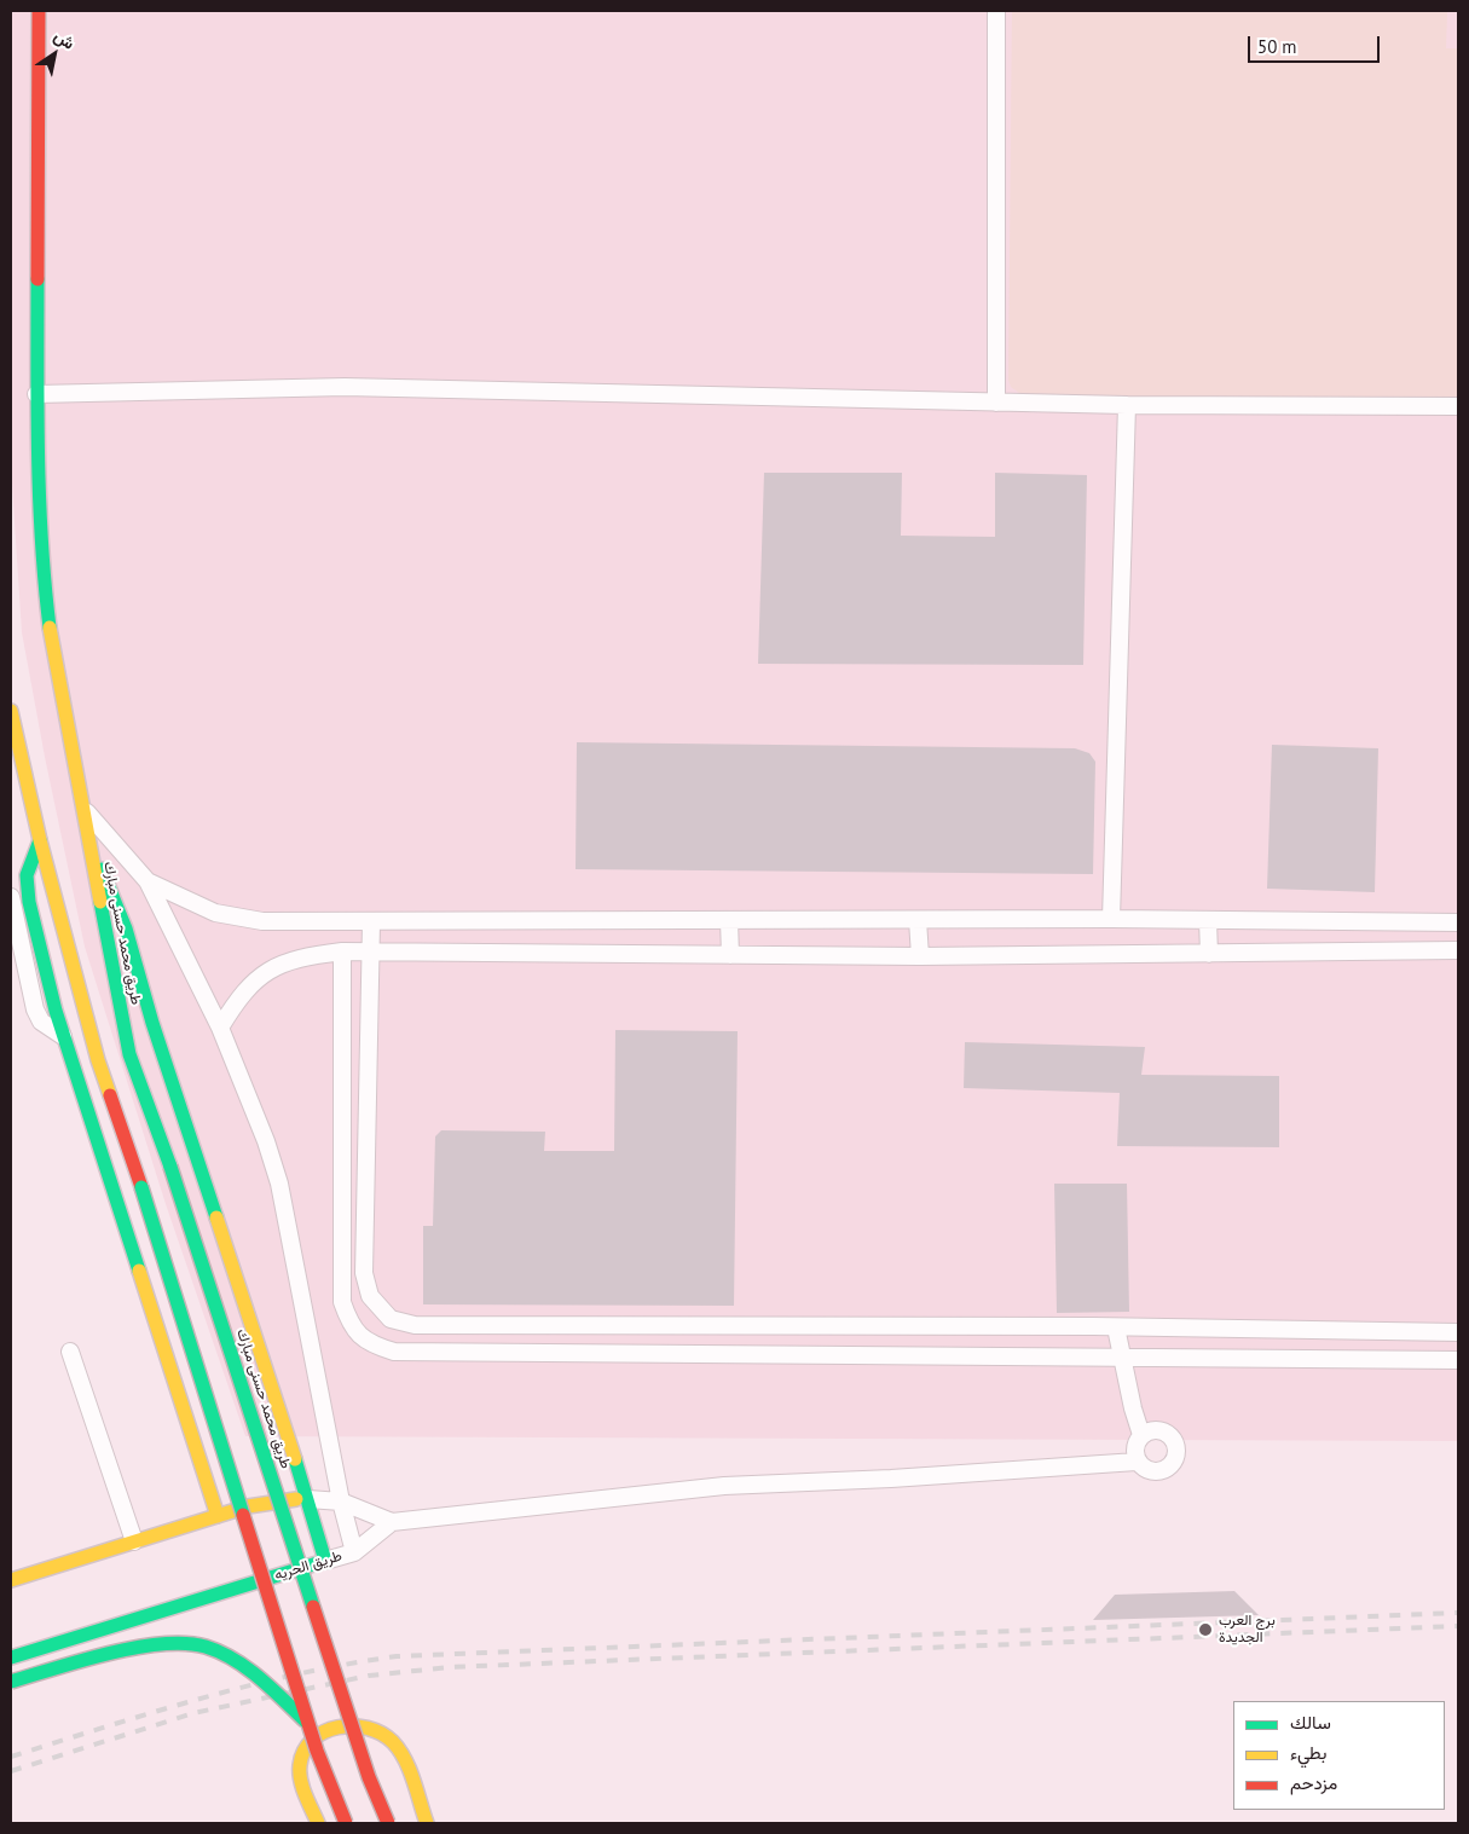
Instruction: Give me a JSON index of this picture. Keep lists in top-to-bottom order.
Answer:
{
  "streets": {
    "main road": ["طريق محمد حسنى مبارك", "طريق الحريه"]
  },
  "places": ["برج العرب الجديدة"],
  "legend": ["سالك", "بطيء", "مزدحم"],
  "scale_bar": "50 m",
  "north": "top right"
}
